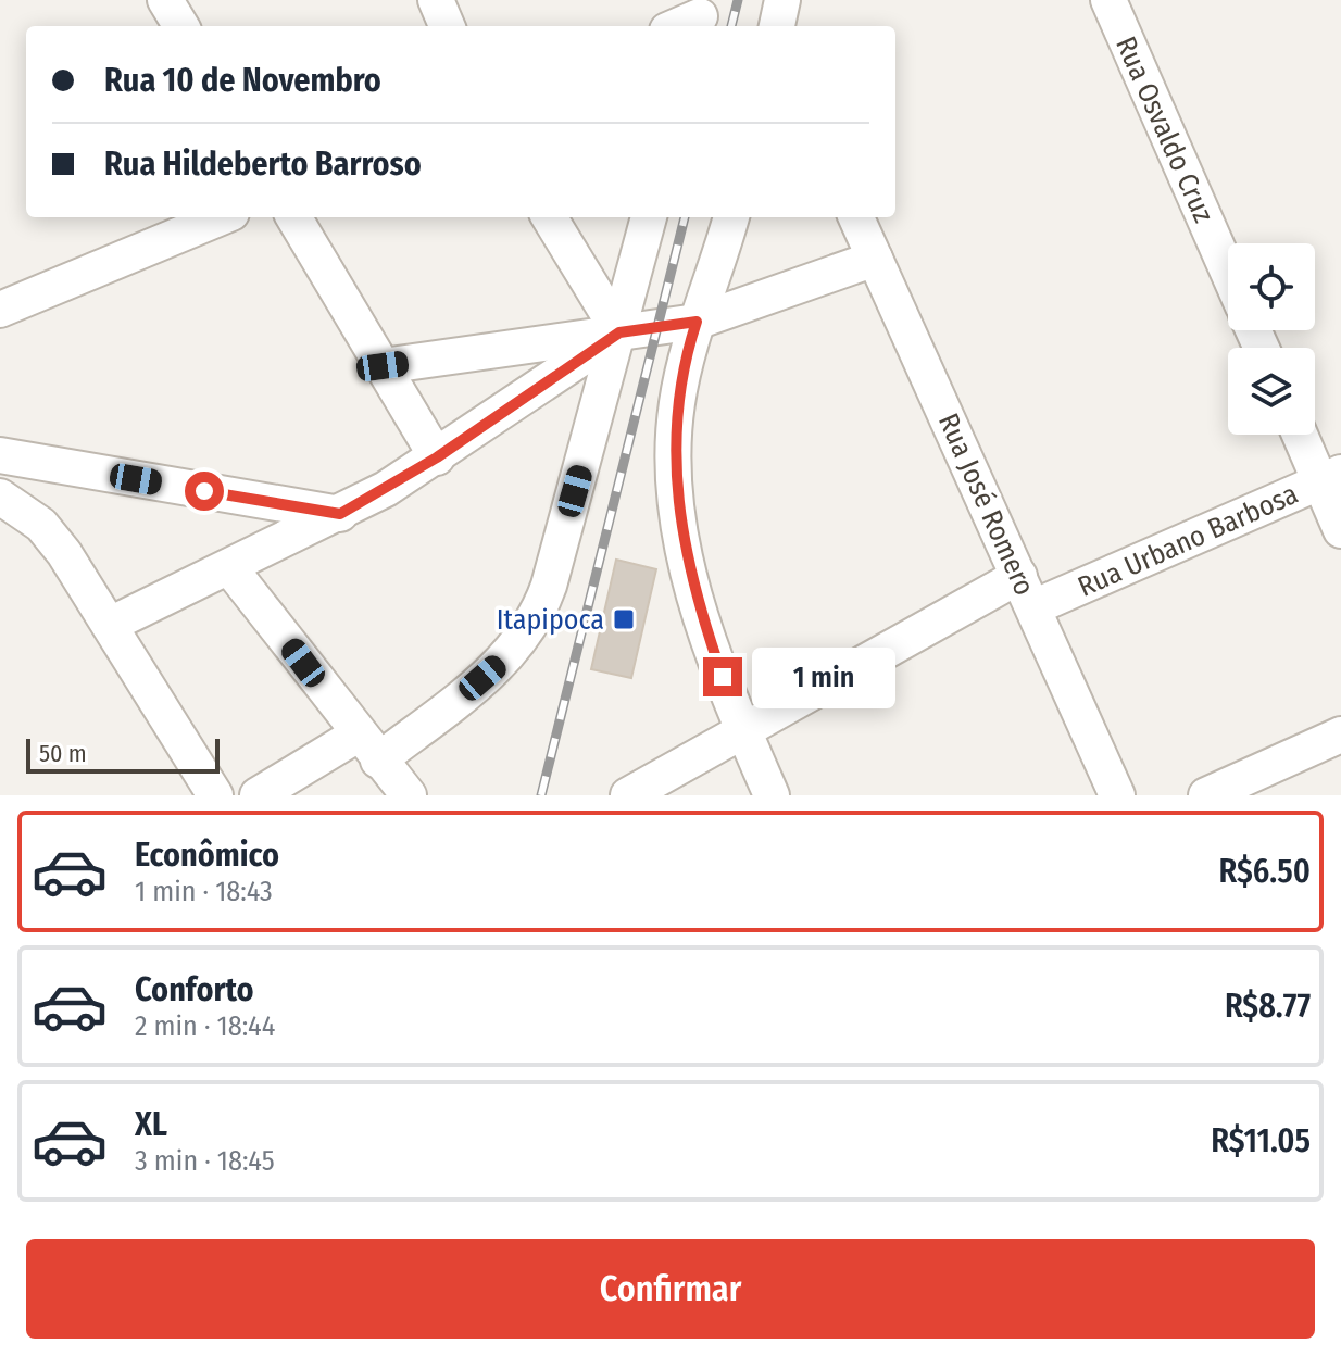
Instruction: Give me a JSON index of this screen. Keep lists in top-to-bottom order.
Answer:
{
  "streets": {
    "street": ["Rua Osvaldo Cruz", "Rua José Romero", "Rua Urbano Barbosa"]
  },
  "crossings": [
    ["Rua José Romero", "Rua Urbano Barbosa"]
  ],
  "places": {
    "transit": ["Itapipoca"]
  },
  "scale_bar": "50 m",
  "page": {
    "banner": ["Rua 10 de Novembro", "Rua Hildeberto Barroso"],
    "bubble": "1 min",
    "scale": "50 m",
    "list": [
      {
        "name": "Econômico",
        "note": "1 min · 18:43",
        "value": "R$6.50"
      },
      {
        "name": "Conforto",
        "note": "2 min · 18:44",
        "value": "R$8.77"
      },
      {
        "name": "XL",
        "note": "3 min · 18:45",
        "value": "R$11.05"
      }
    ],
    "buttons": "Confirmar"
  }
}
